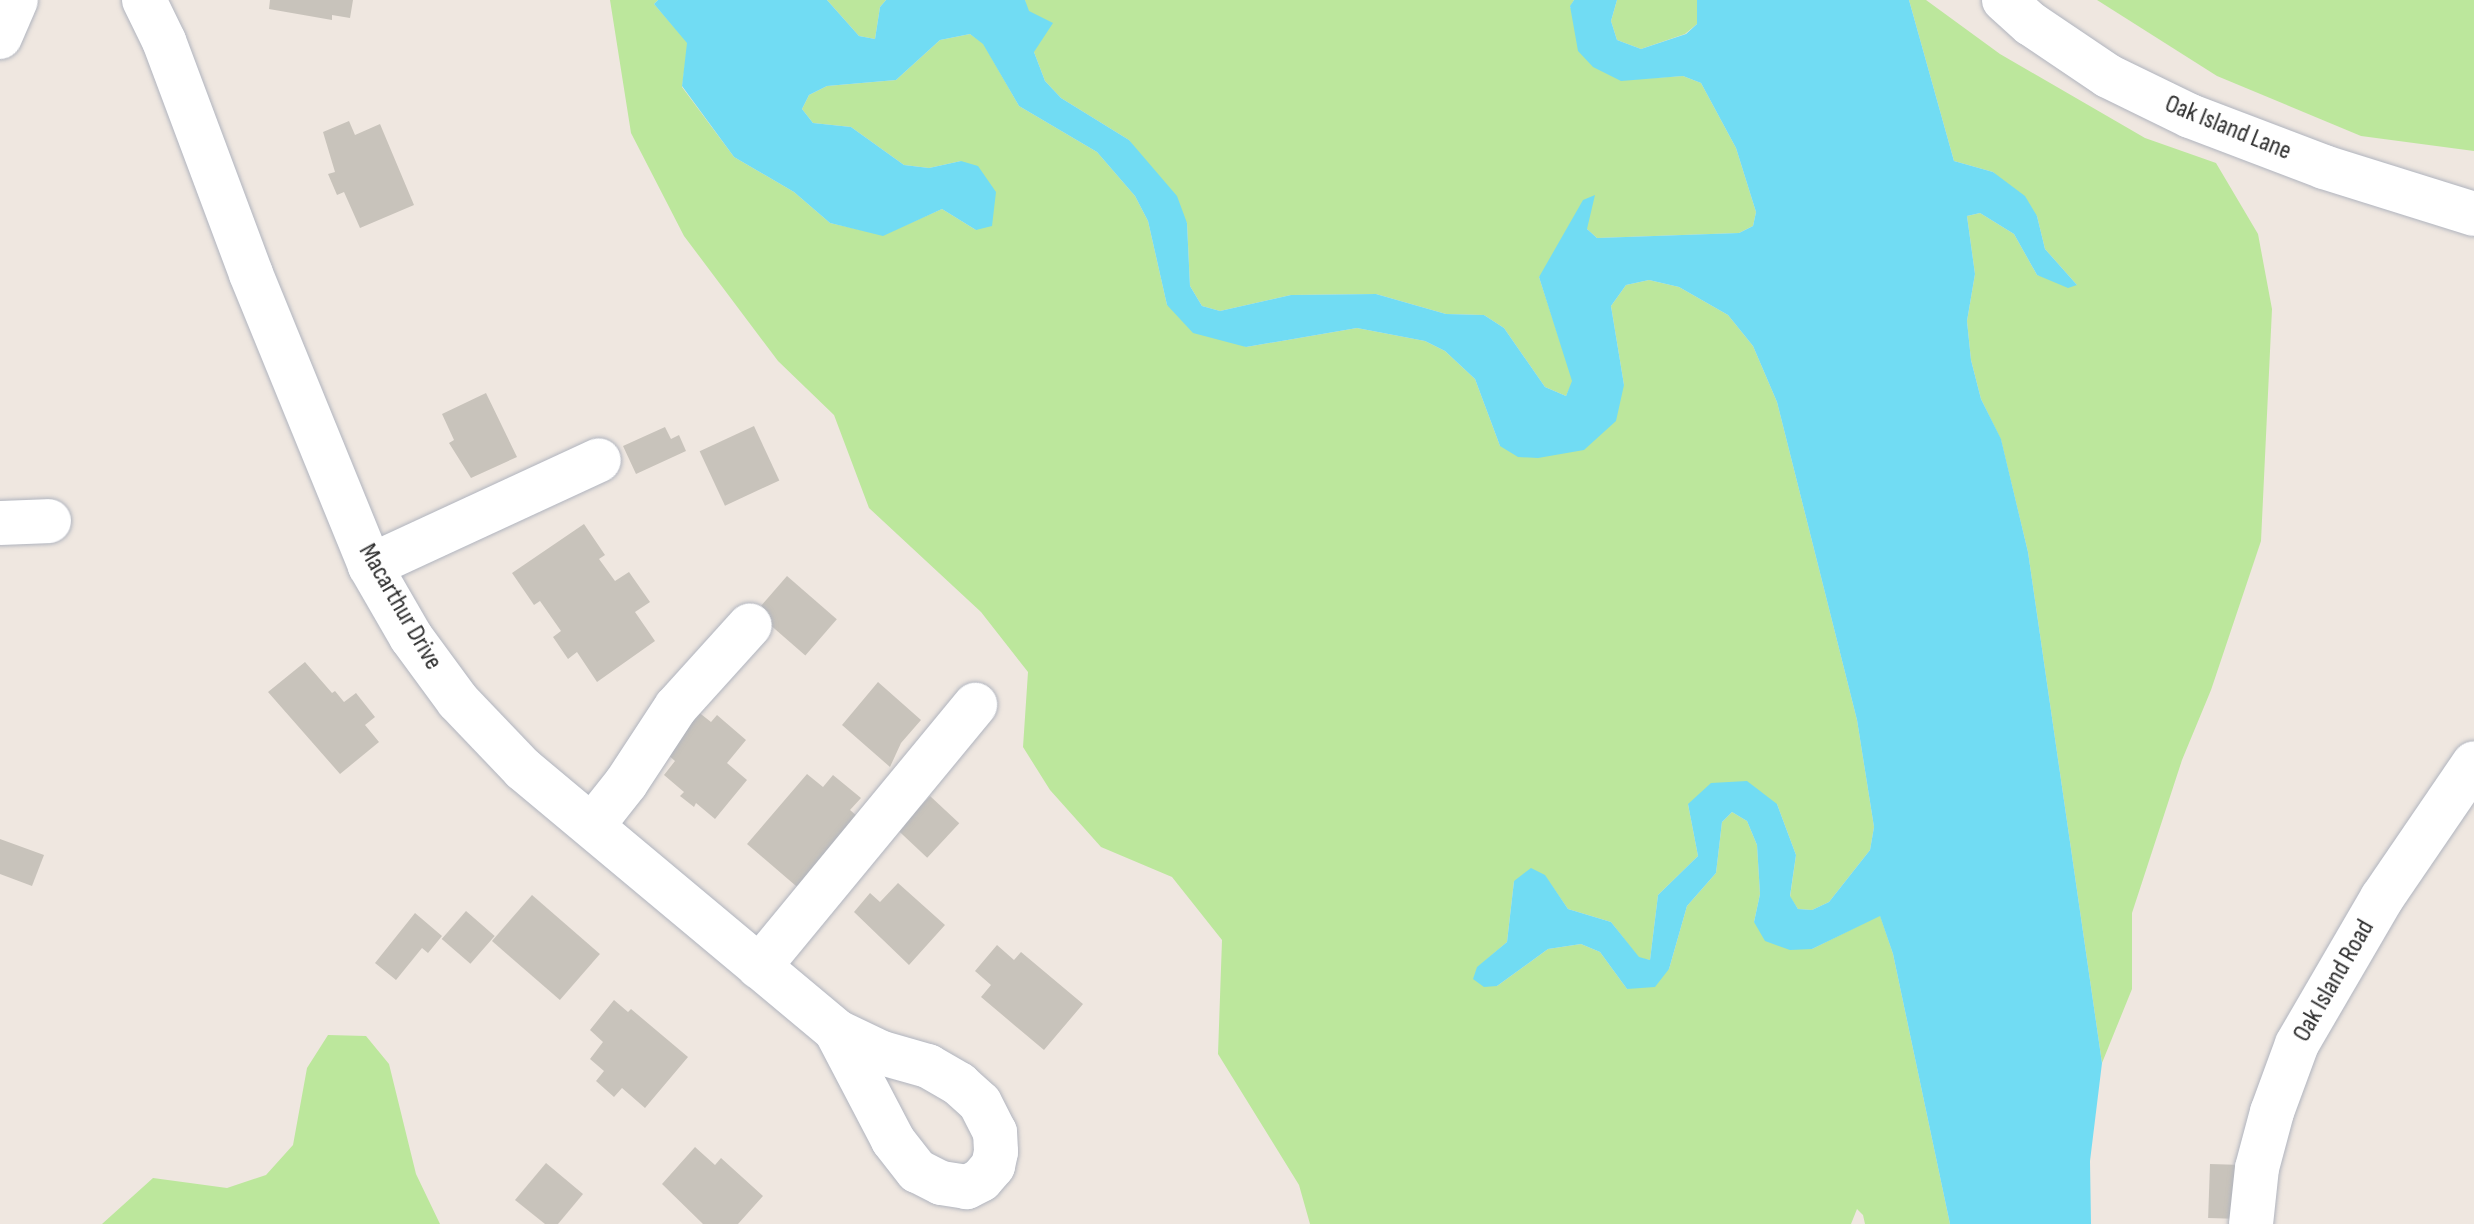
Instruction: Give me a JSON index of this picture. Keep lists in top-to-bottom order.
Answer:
{
  "streets": {
    "street": ["Oak Island Lane", "Macarthur Drive", "Oak Island Road"]
  }
}
